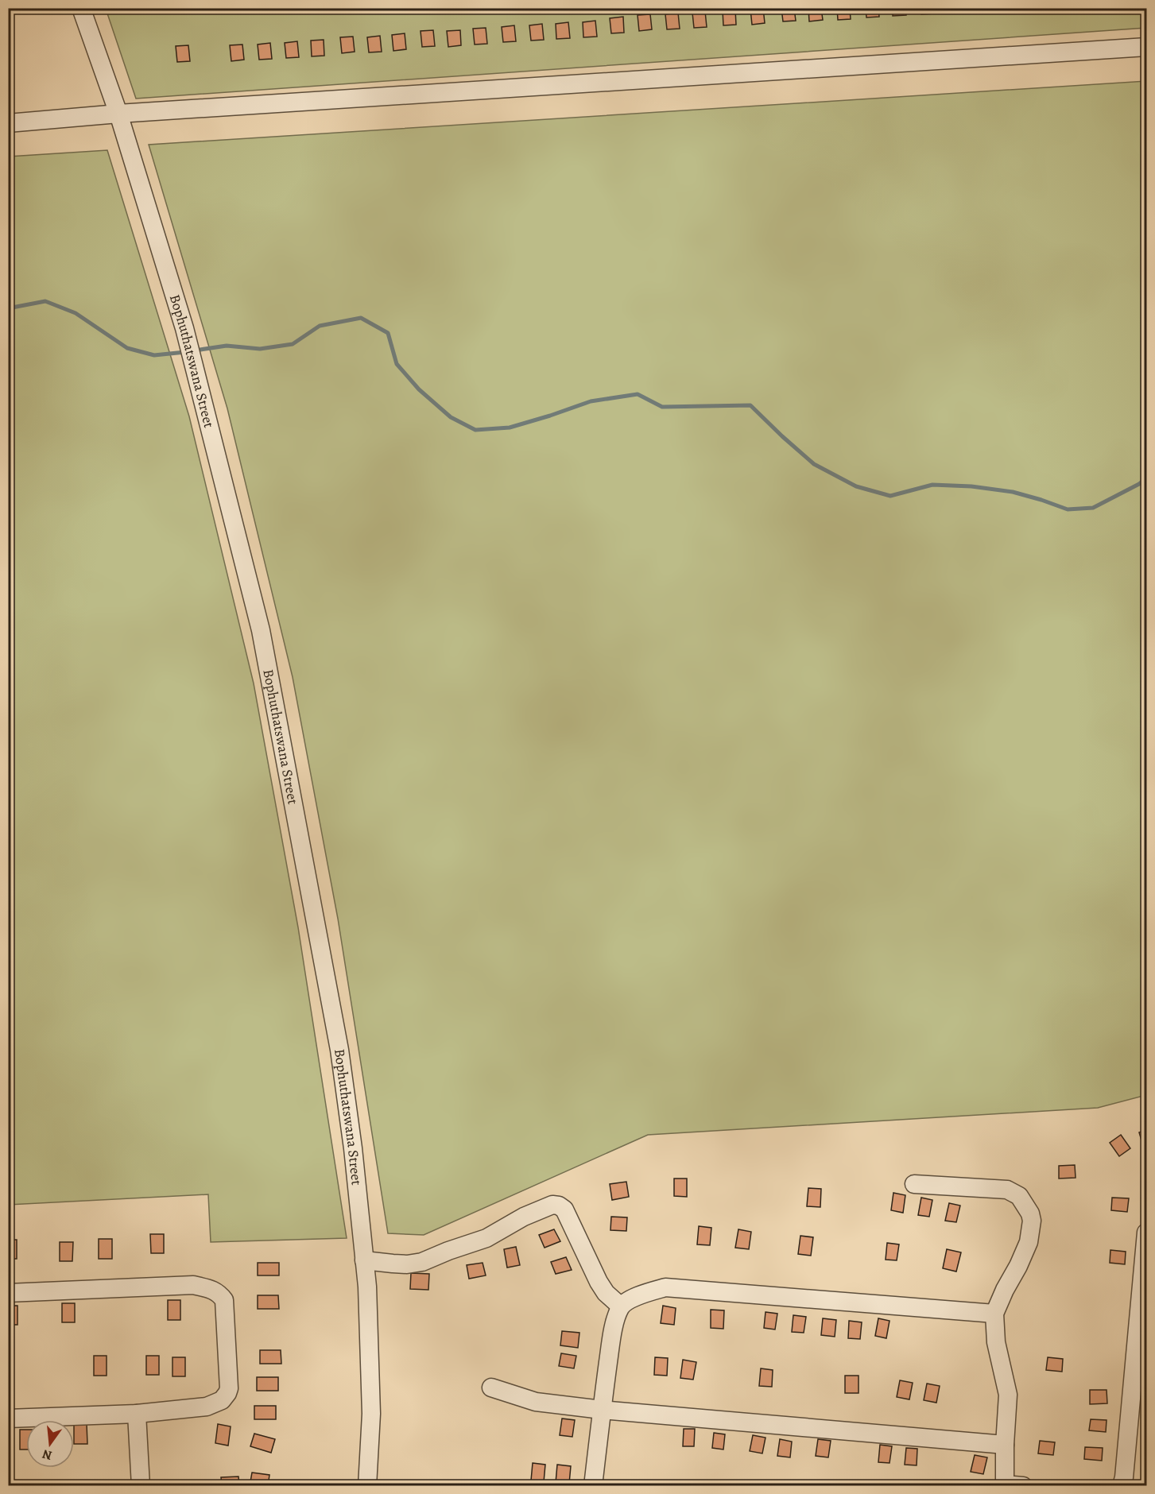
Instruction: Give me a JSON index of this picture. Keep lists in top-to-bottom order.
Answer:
{
  "streets": {
    "street": ["Bophuthatswana Street"]
  },
  "north": "bottom"
}
